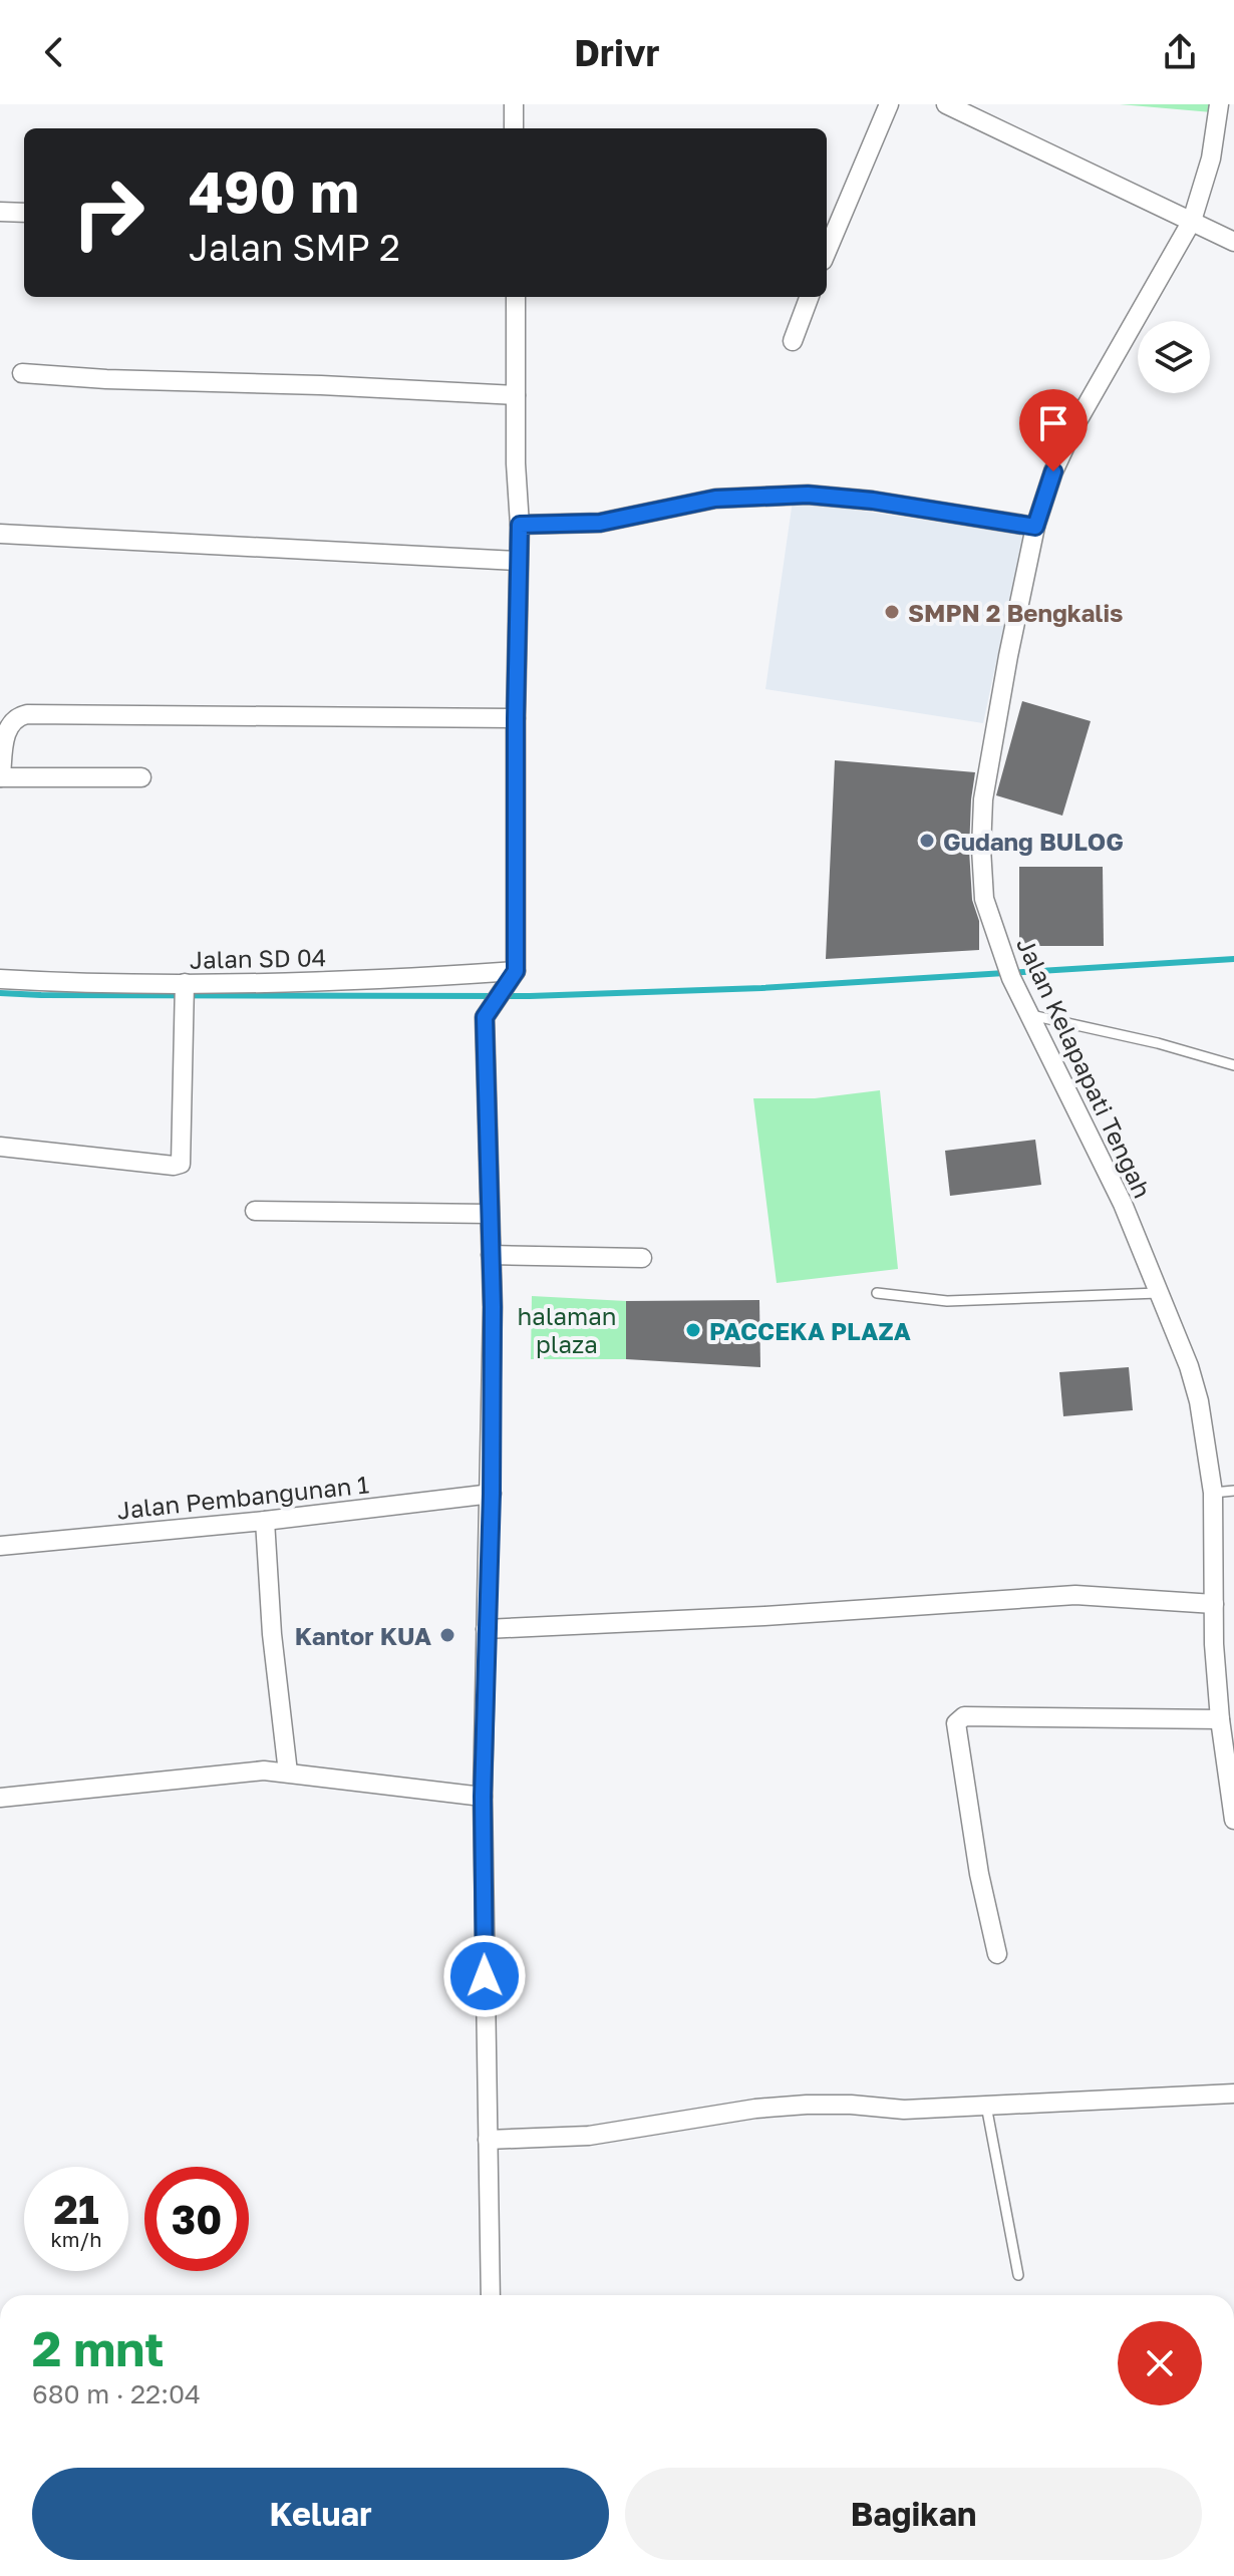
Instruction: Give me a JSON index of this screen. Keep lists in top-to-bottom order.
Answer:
{
  "streets": {
    "street": ["Jalan SD 04", "Jalan Kelapapati Tengah", "Jalan Pembangunan 1"]
  },
  "parks": ["halaman plaza"],
  "places": [
    "SMPN 2 Bengkalis",
    "Gudang BULOG",
    "PACCEKA PLAZA",
    "Kantor KUA"
  ],
  "page": {
    "header": "Drivr",
    "turn": ["490 m", "Jalan SMP 2"],
    "speed": "21 km/h",
    "limit": "30",
    "heading": ["2 mnt", "680 m · 22:04"],
    "buttons": ["Keluar", "Bagikan"]
  }
}
